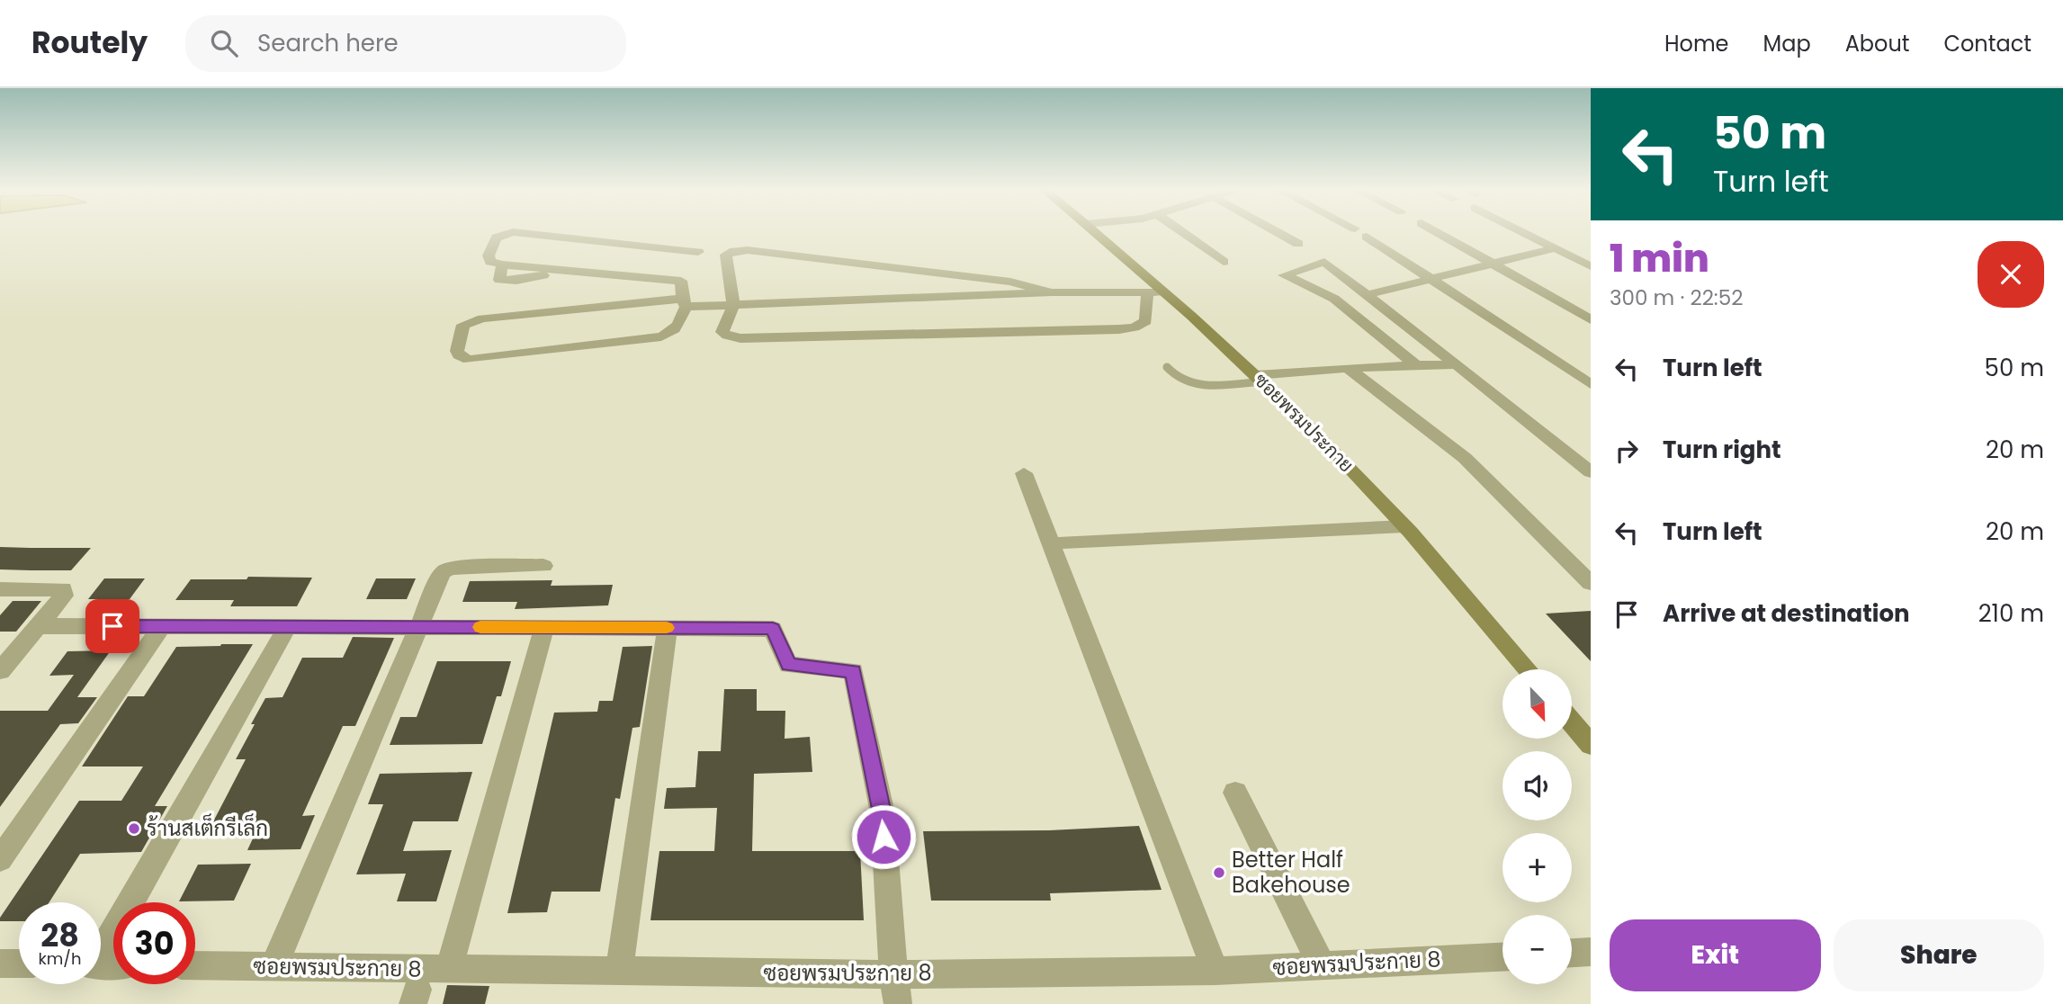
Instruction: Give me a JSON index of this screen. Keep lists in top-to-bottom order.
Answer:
{
  "streets": {
    "street": ["ซอยพรมประกาย", "ซอยพรมประกาย 8"]
  },
  "places": ["ร้านสเต็กรีเล็ก", "Better Half Bakehouse"],
  "north": "bottom right",
  "page": {
    "header": "Routely",
    "search": "Search here",
    "nav": [
      "Home",
      "Map",
      "About",
      "Contact"
    ],
    "turn": ["50 m", "Turn left"],
    "heading": ["1 min", "300 m · 22:52"],
    "list": [
      {
        "name": "Turn left",
        "value": "50 m"
      },
      {
        "name": "Turn right",
        "value": "20 m"
      },
      {
        "name": "Turn left",
        "value": "20 m"
      },
      {
        "name": "Arrive at destination",
        "value": "210 m"
      }
    ],
    "map_buttons": ["+", "−"],
    "speed": "28 km/h",
    "limit": "30",
    "buttons": ["Exit", "Share"]
  }
}
